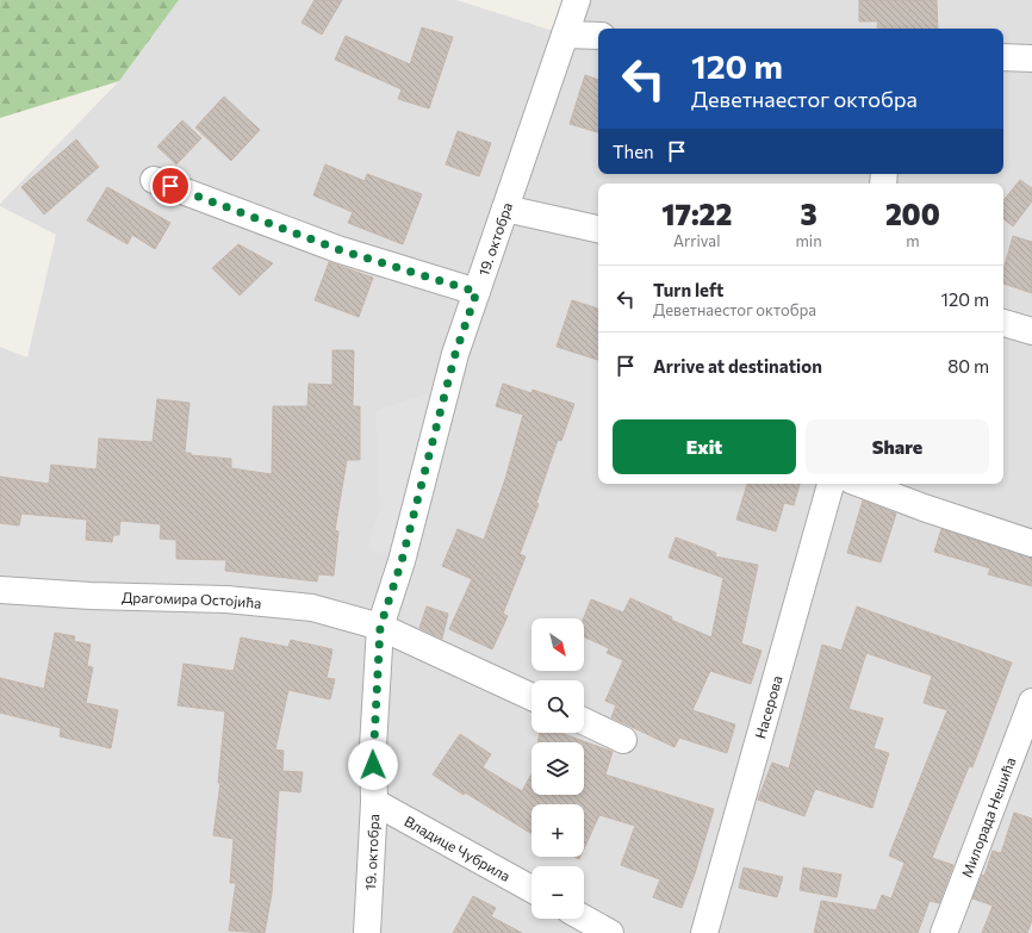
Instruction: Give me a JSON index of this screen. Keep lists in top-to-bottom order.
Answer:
{
  "streets": {
    "street": [
      "19. октобра",
      "Драгомира Остојића",
      "Насерова",
      "Милорада Нешића",
      "Владице Чубрила"
    ]
  },
  "crossings": [
    ["19. октобра", "Драгомира Остојића"],
    ["19. октобра", "Владице Чубрила"]
  ],
  "north": "bottom right",
  "page": {
    "turn": ["120 m", "Деветнаестог октобра"],
    "then": "Then",
    "eta": [
      "17:22",
      "Arrival",
      "3",
      "min",
      "200",
      "m"
    ],
    "list": [
      {
        "name": "Turn left",
        "note": "Деветнаестог октобра",
        "value": "120 m"
      },
      {
        "name": "Arrive at destination",
        "value": "80 m"
      }
    ],
    "buttons": ["Exit", "Share"],
    "map_buttons": ["+", "−"]
  }
}
